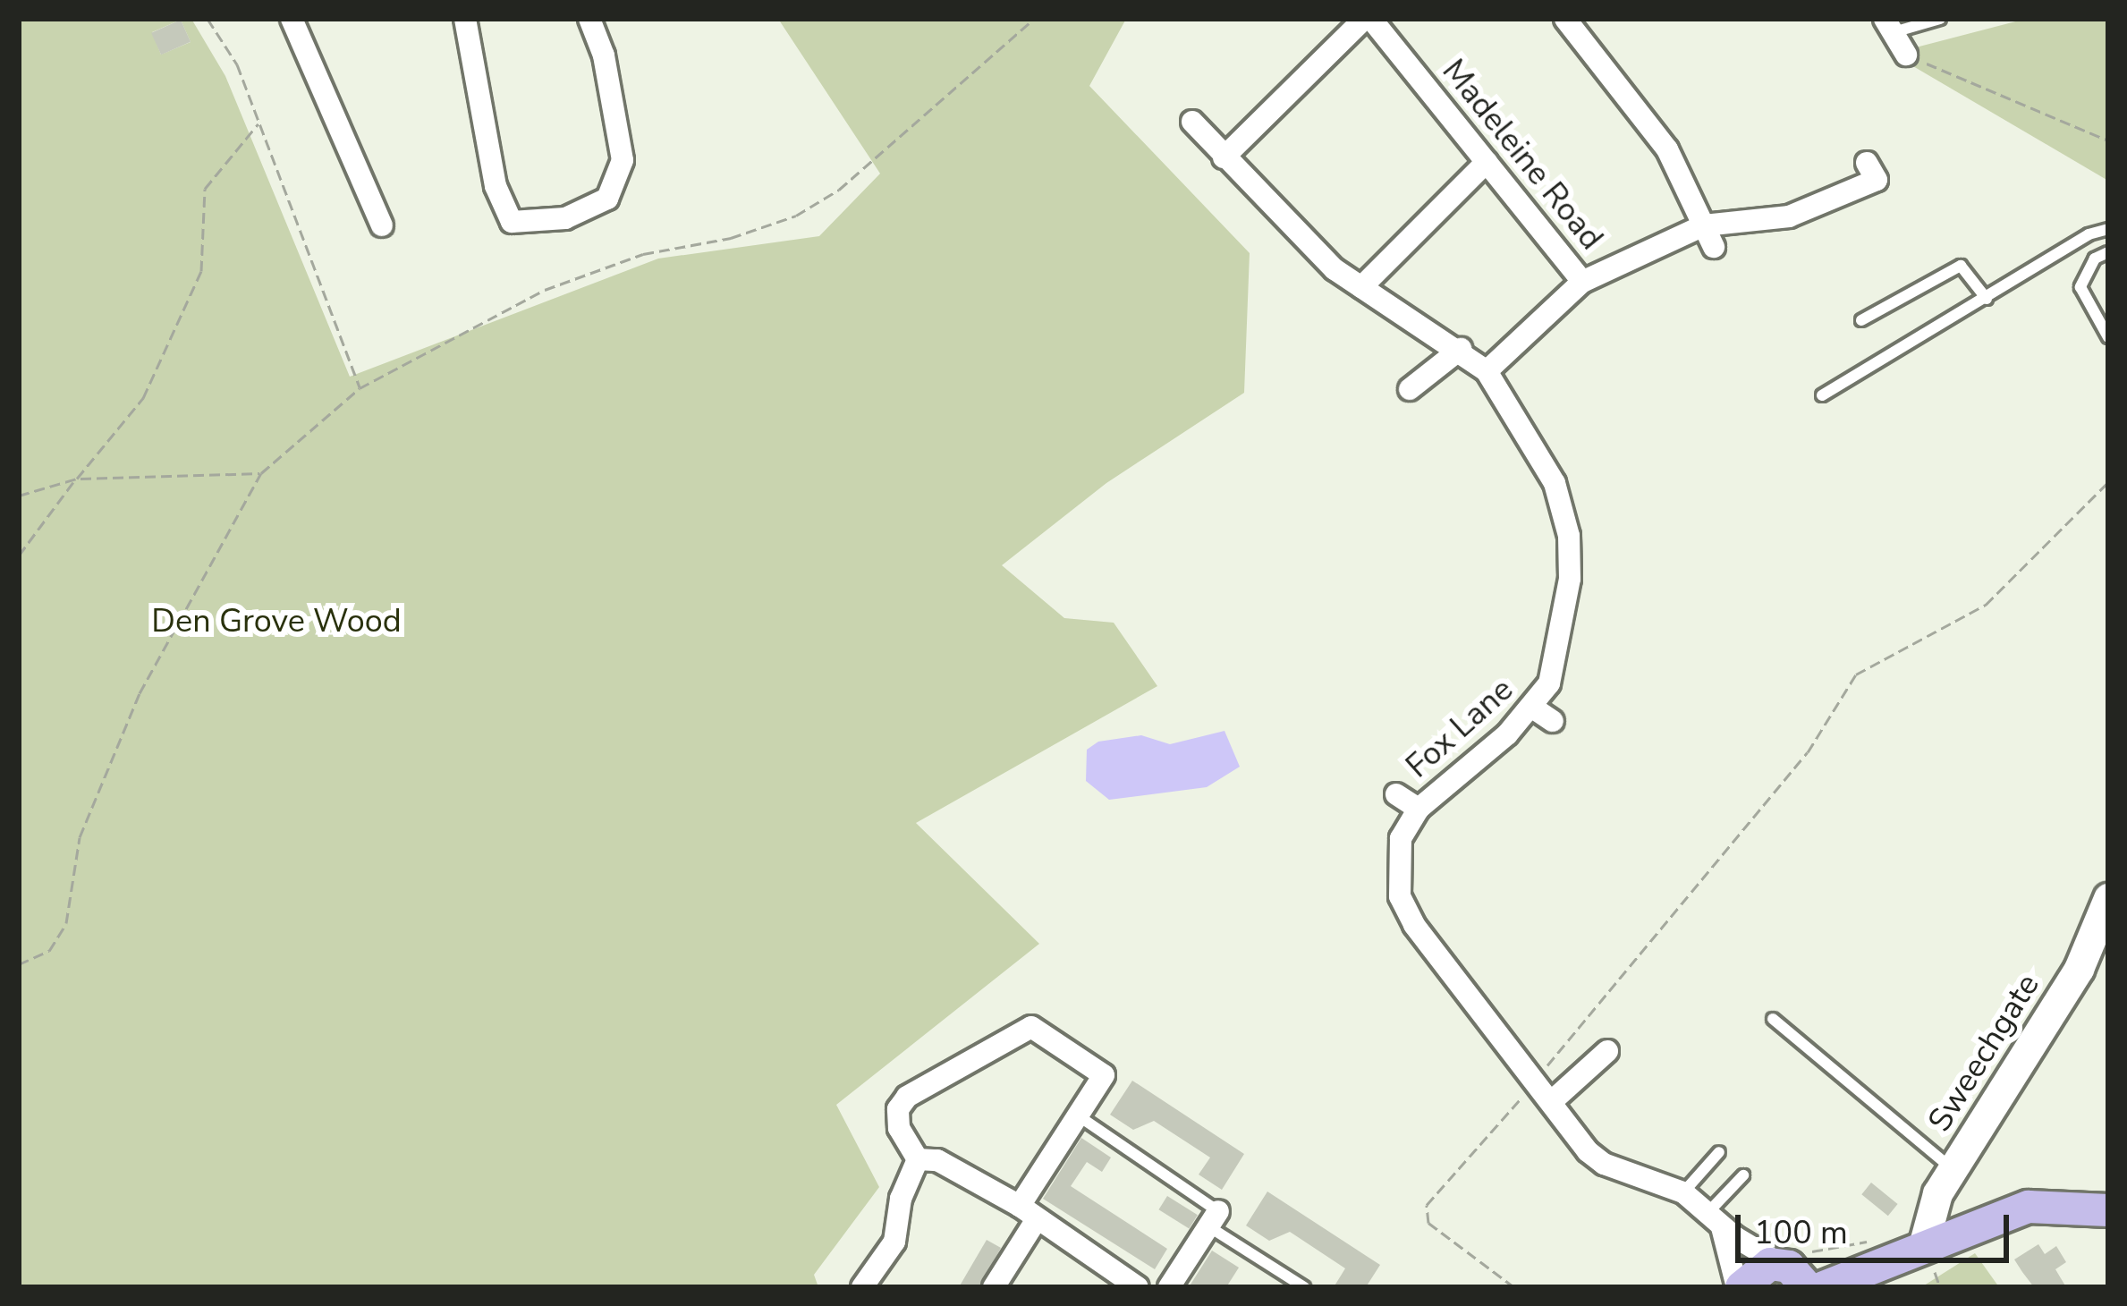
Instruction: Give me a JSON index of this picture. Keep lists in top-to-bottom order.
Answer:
{
  "streets": {
    "street": ["Madeleine Road", "Fox Lane", "Sweechgate"]
  },
  "parks": ["Den Grove Wood"],
  "scale_bar": "100 m"
}
